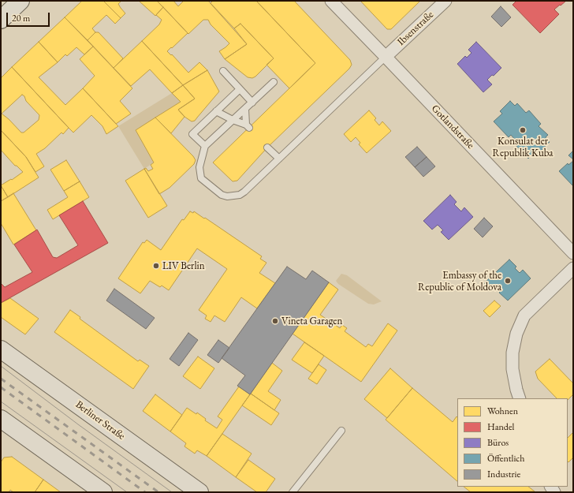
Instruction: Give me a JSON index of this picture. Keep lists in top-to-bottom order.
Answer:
{
  "streets": {
    "main road": ["Berliner Straße"],
    "street": ["Ibsenstraße", "Gotlandstraße"]
  },
  "crossings": [
    ["Ibsenstraße", "Gotlandstraße"]
  ],
  "places": [
    "Konsulat der Republik Kuba",
    "LIV Berlin",
    "Embassy of the Republic of Moldova",
    "Vineta Garagen"
  ],
  "legend": [
    "Wohnen",
    "Handel",
    "Büros",
    "Öffentlich",
    "Industrie"
  ],
  "scale_bar": "20 m"
}
